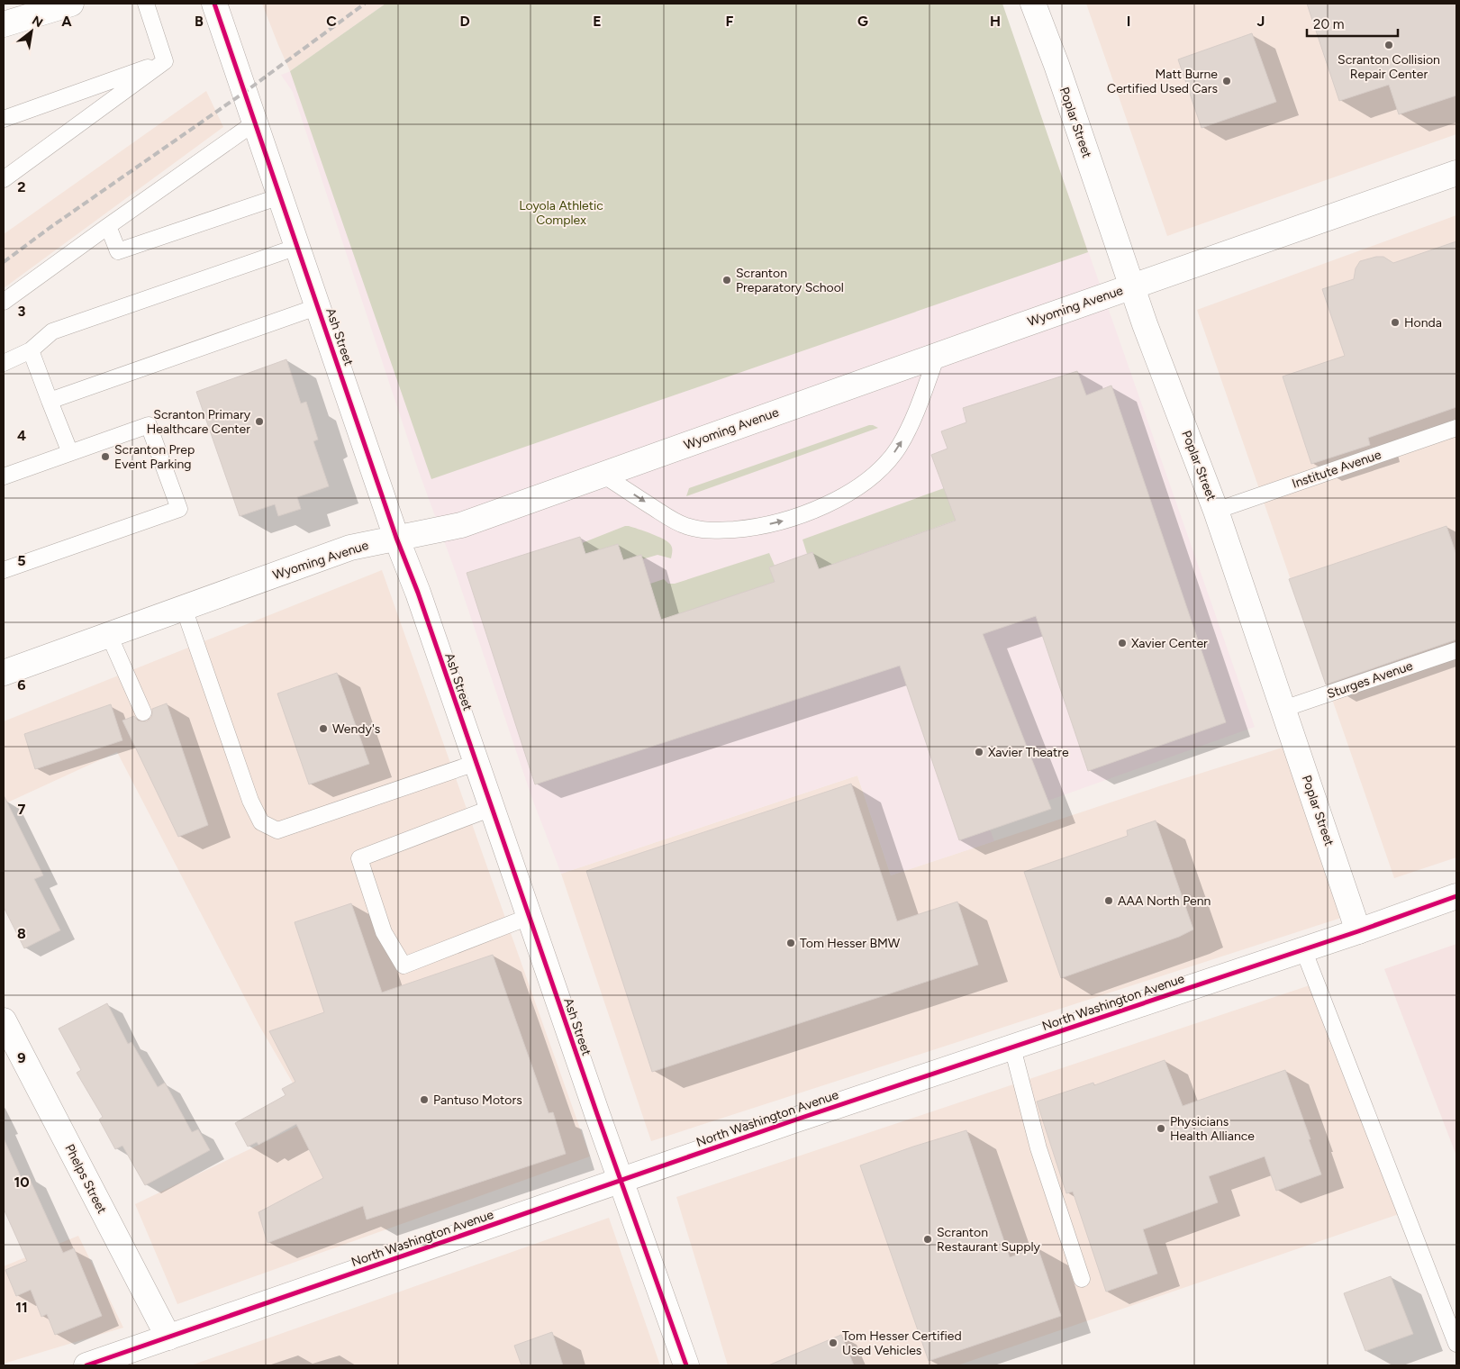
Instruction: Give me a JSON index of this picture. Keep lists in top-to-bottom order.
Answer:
{
  "streets": {
    "street": [
      "Poplar Street",
      "Wyoming Avenue",
      "Ash Street",
      "North Washington Avenue",
      "Phelps Street"
    ],
    "lane": ["Institute Avenue", "Sturges Avenue"]
  },
  "crossings": [
    ["Poplar Street", "Wyoming Avenue"],
    ["Poplar Street", "Institute Avenue"],
    ["Poplar Street", "Sturges Avenue"],
    ["Poplar Street", "North Washington Avenue"],
    ["Wyoming Avenue", "Ash Street"],
    ["Ash Street", "North Washington Avenue"],
    ["North Washington Avenue", "Phelps Street"]
  ],
  "parks": ["Loyola Athletic Complex"],
  "places": [
    "Scranton Collision Repair Center",
    "Matt Burne Certified Used Cars",
    "Scranton Preparatory School",
    "Honda",
    "Scranton Primary Healthcare Center",
    "Scranton Prep Event Parking",
    "Xavier Center",
    "Wendy's",
    "Xavier Theatre",
    "AAA North Penn",
    "Tom Hesser BMW",
    "Pantuso Motors",
    "Physicians Health Alliance",
    "Scranton Restaurant Supply",
    "Tom Hesser Certified Used Vehicles"
  ],
  "scale_bar": "20 m",
  "north": "top right",
  "grid": {
    "columns": [
      "A",
      "B",
      "C",
      "D",
      "E",
      "F",
      "G",
      "H",
      "I",
      "J"
    ],
    "rows": [
      "2",
      "3",
      "4",
      "5",
      "6",
      "7",
      "8",
      "9",
      "10",
      "11"
    ]
  }
}
